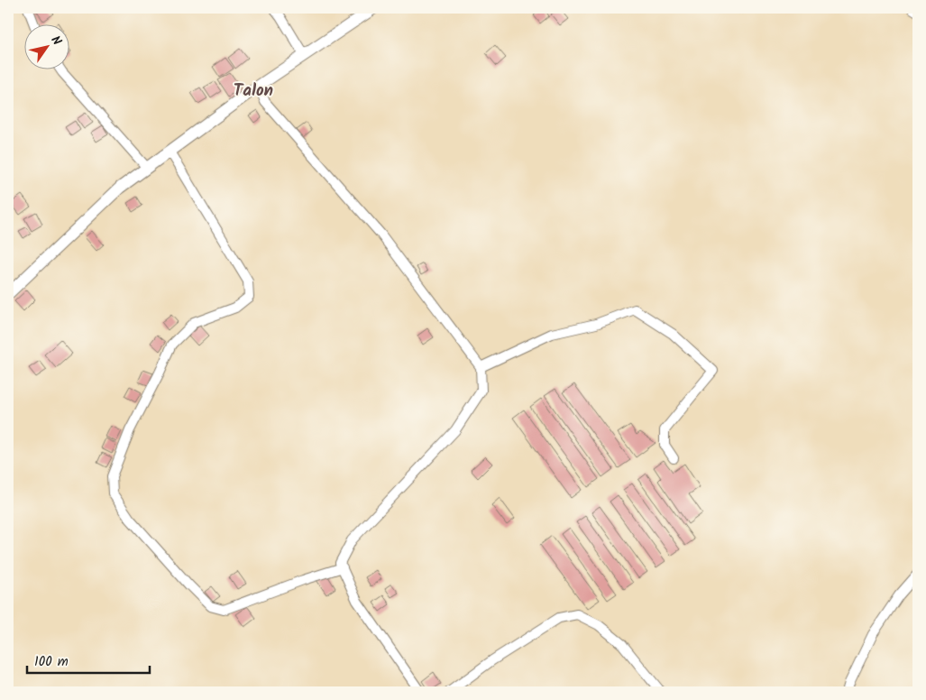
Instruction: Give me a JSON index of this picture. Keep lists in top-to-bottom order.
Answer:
{
  "districts": ["Talon"],
  "scale_bar": "100 m",
  "north": "top right"
}
